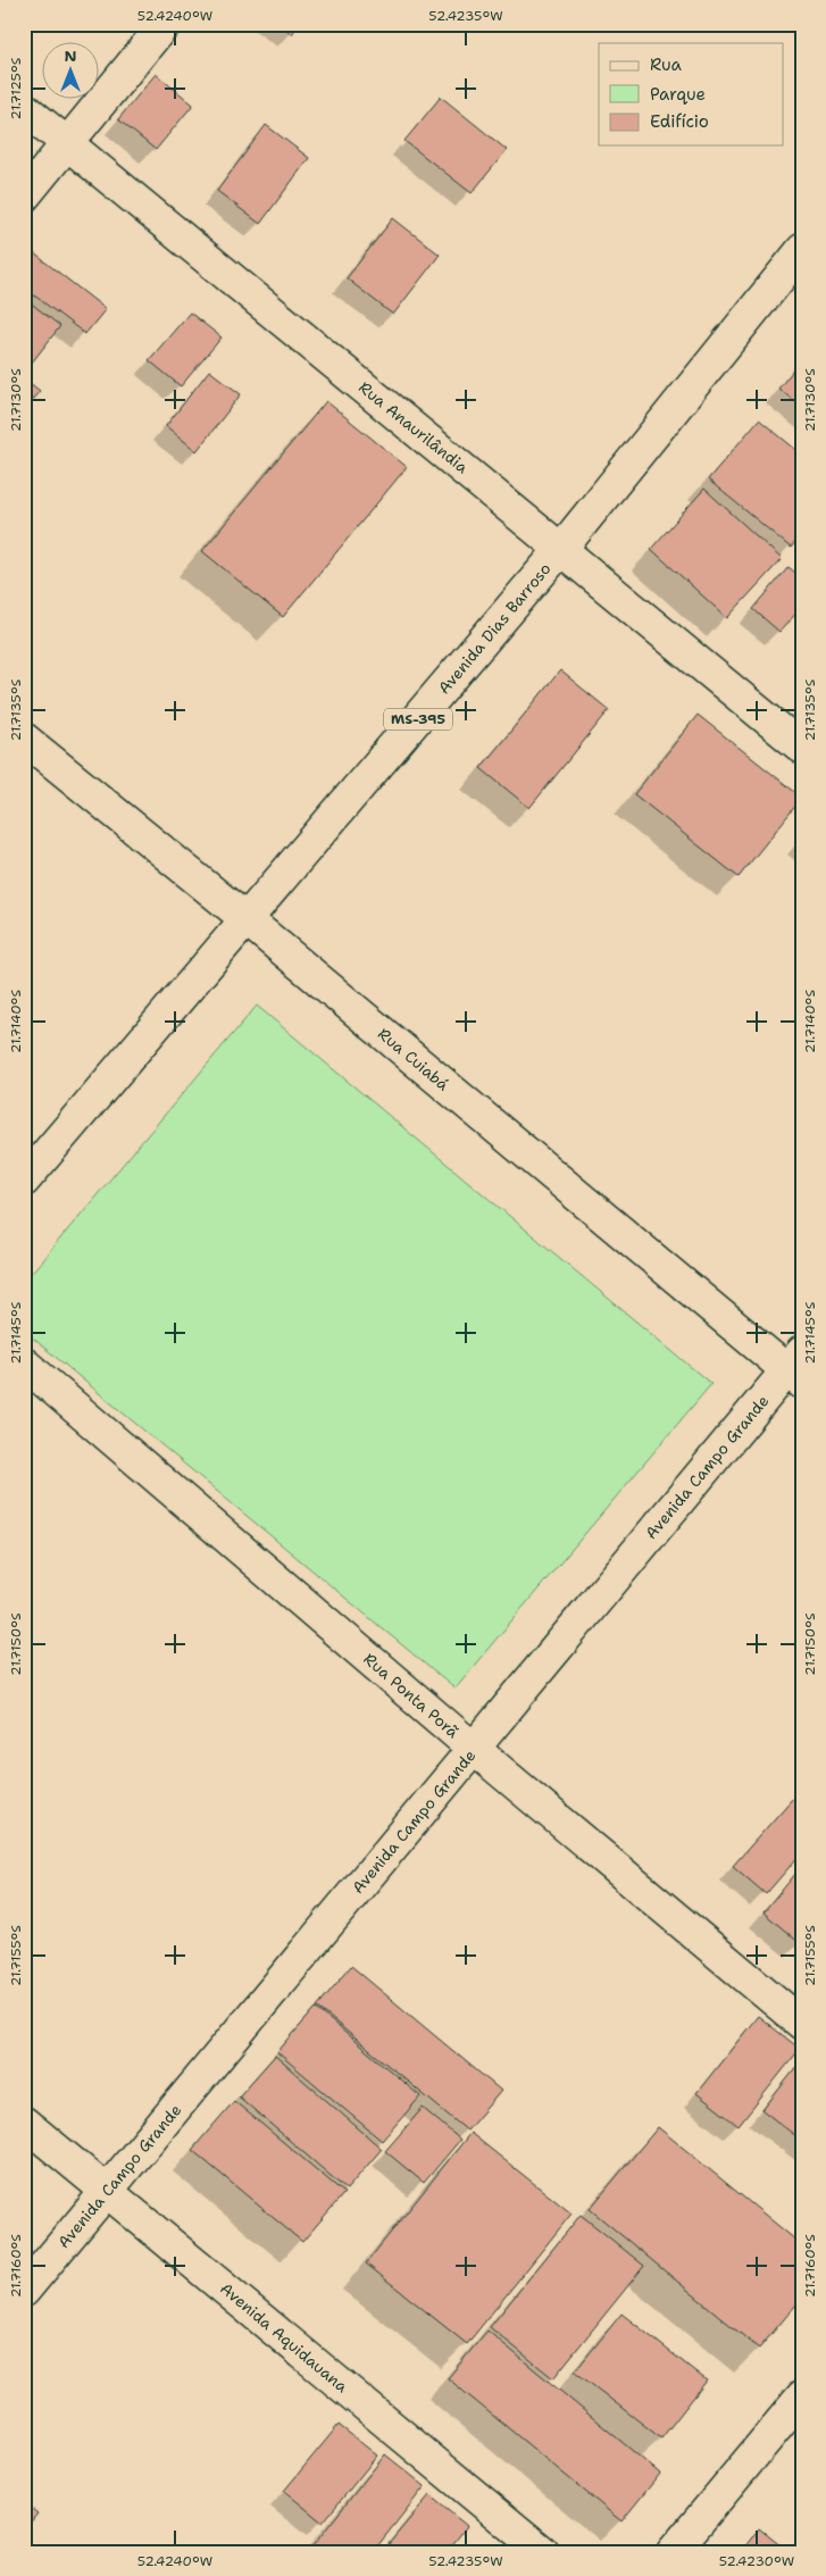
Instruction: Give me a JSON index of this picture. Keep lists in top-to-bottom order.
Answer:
{
  "streets": {
    "street": [
      "Rua Anaurilândia",
      "Avenida Dias Barroso",
      "MS-395",
      "Rua Cuiabá",
      "Avenida Campo Grande",
      "Rua Ponta Porã",
      "Avenida Aquidauana"
    ]
  },
  "crossings": [
    ["Rua Anaurilândia", "Avenida Dias Barroso"],
    ["Avenida Dias Barroso", "Rua Cuiabá"],
    ["Rua Cuiabá", "Avenida Campo Grande"],
    ["Avenida Campo Grande", "Rua Ponta Porã"],
    ["Avenida Campo Grande", "Avenida Aquidauana"]
  ],
  "legend": ["Rua", "Parque", "Edifício"],
  "north": "top",
  "coordinates": [
    "52.4240°W",
    "52.4235°W",
    "21.7125°S",
    "21.7130°S",
    "21.7135°S",
    "21.7140°S",
    "21.7145°S",
    "21.7150°S",
    "21.7155°S",
    "21.7160°S",
    "52.4230°W"
  ]
}
